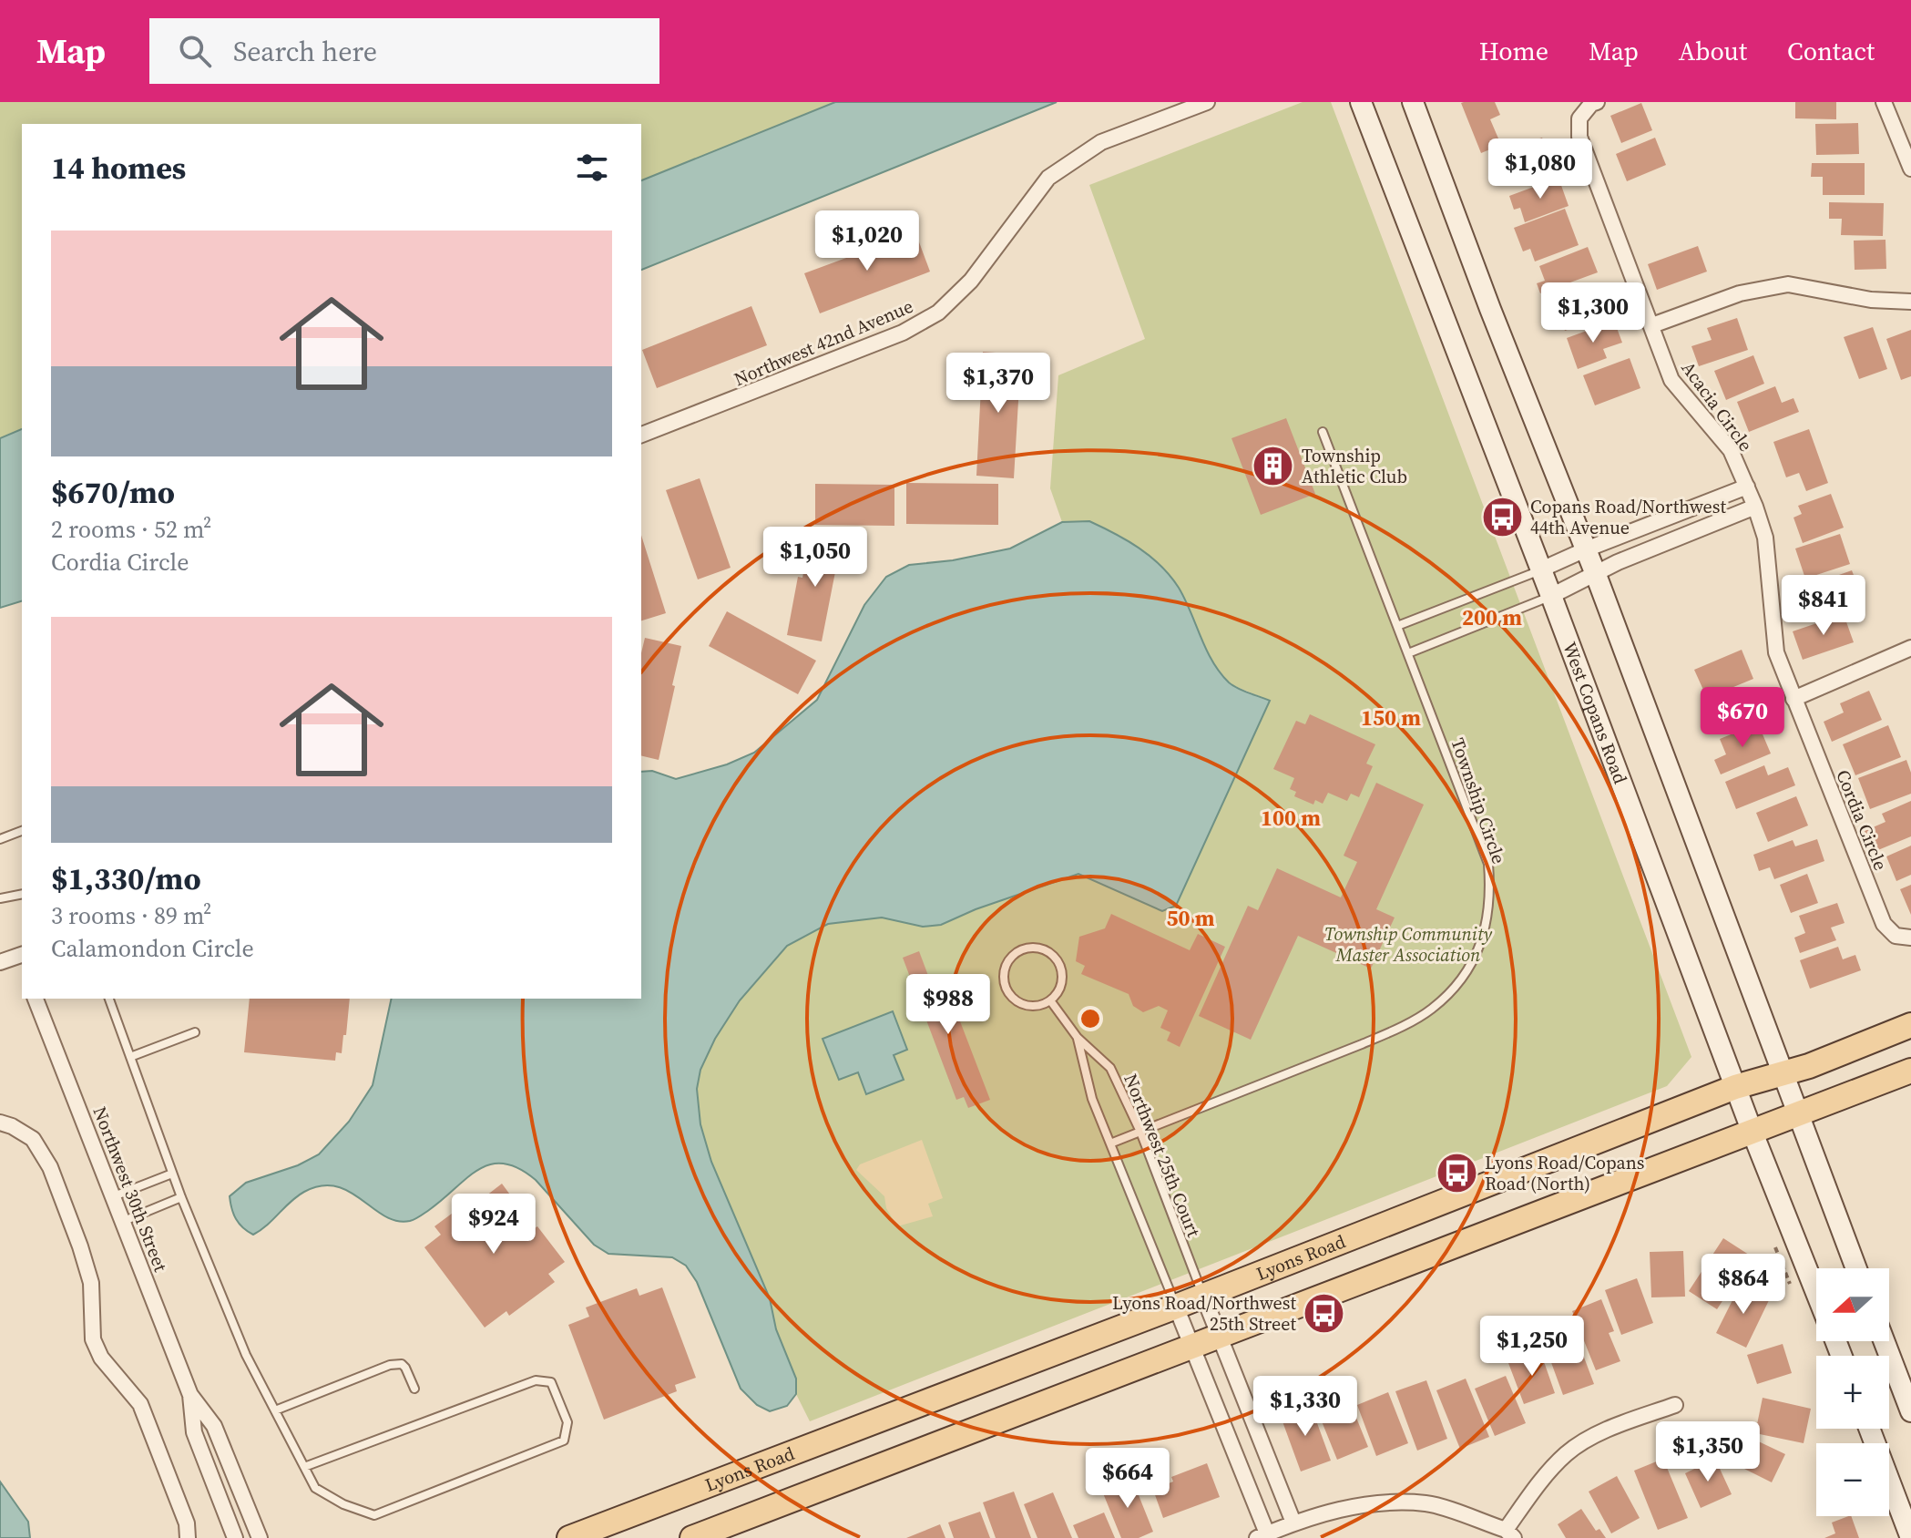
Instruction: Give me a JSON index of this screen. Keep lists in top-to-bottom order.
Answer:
{
  "streets": {
    "main road": ["West Copans Road", "Lyons Road"],
    "street": [
      "Northwest 42nd Avenue",
      "Acacia Circle",
      "Cordia Circle",
      "Northwest 30th Street"
    ],
    "lane": ["Township Circle", "Northwest 25th Court"]
  },
  "crossings": [
    ["Acacia Circle", "Cordia Circle"],
    ["West Copans Road", "Lyons Road"],
    ["Township Circle", "Northwest 25th Court"],
    ["Northwest 25th Court", "Lyons Road"]
  ],
  "parks": ["Township Community Master Association"],
  "places": {
    "building": ["Township Athletic Club"],
    "bus stop": ["Copans Road/Northwest 44th Avenue", "Lyons Road/Copans Road (North)", "Lyons Road/Northwest 25th Street"]
  },
  "north": "left",
  "page": {
    "header": "Map",
    "search": "Search here",
    "nav": [
      "Home",
      "Map",
      "About",
      "Contact"
    ],
    "heading": "14 homes",
    "price": [
      "$1,080",
      "$1,020",
      "$1,300",
      "$1,370",
      "$1,050",
      "$841",
      "$670",
      "$988",
      "$924",
      "$864",
      "$1,250",
      "$1,330",
      "$1,350",
      "$664"
    ],
    "list": [
      {
        "name": "$670/mo",
        "note": "2 rooms · 52 m² · Cordia Circle"
      },
      {
        "name": "$1,330/mo",
        "note": "3 rooms · 89 m² · Calamondon Circle"
      }
    ],
    "map_buttons": ["+", "−"]
  },
  "rings": [
    "200 m",
    "150 m",
    "100 m",
    "50 m"
  ]
}
